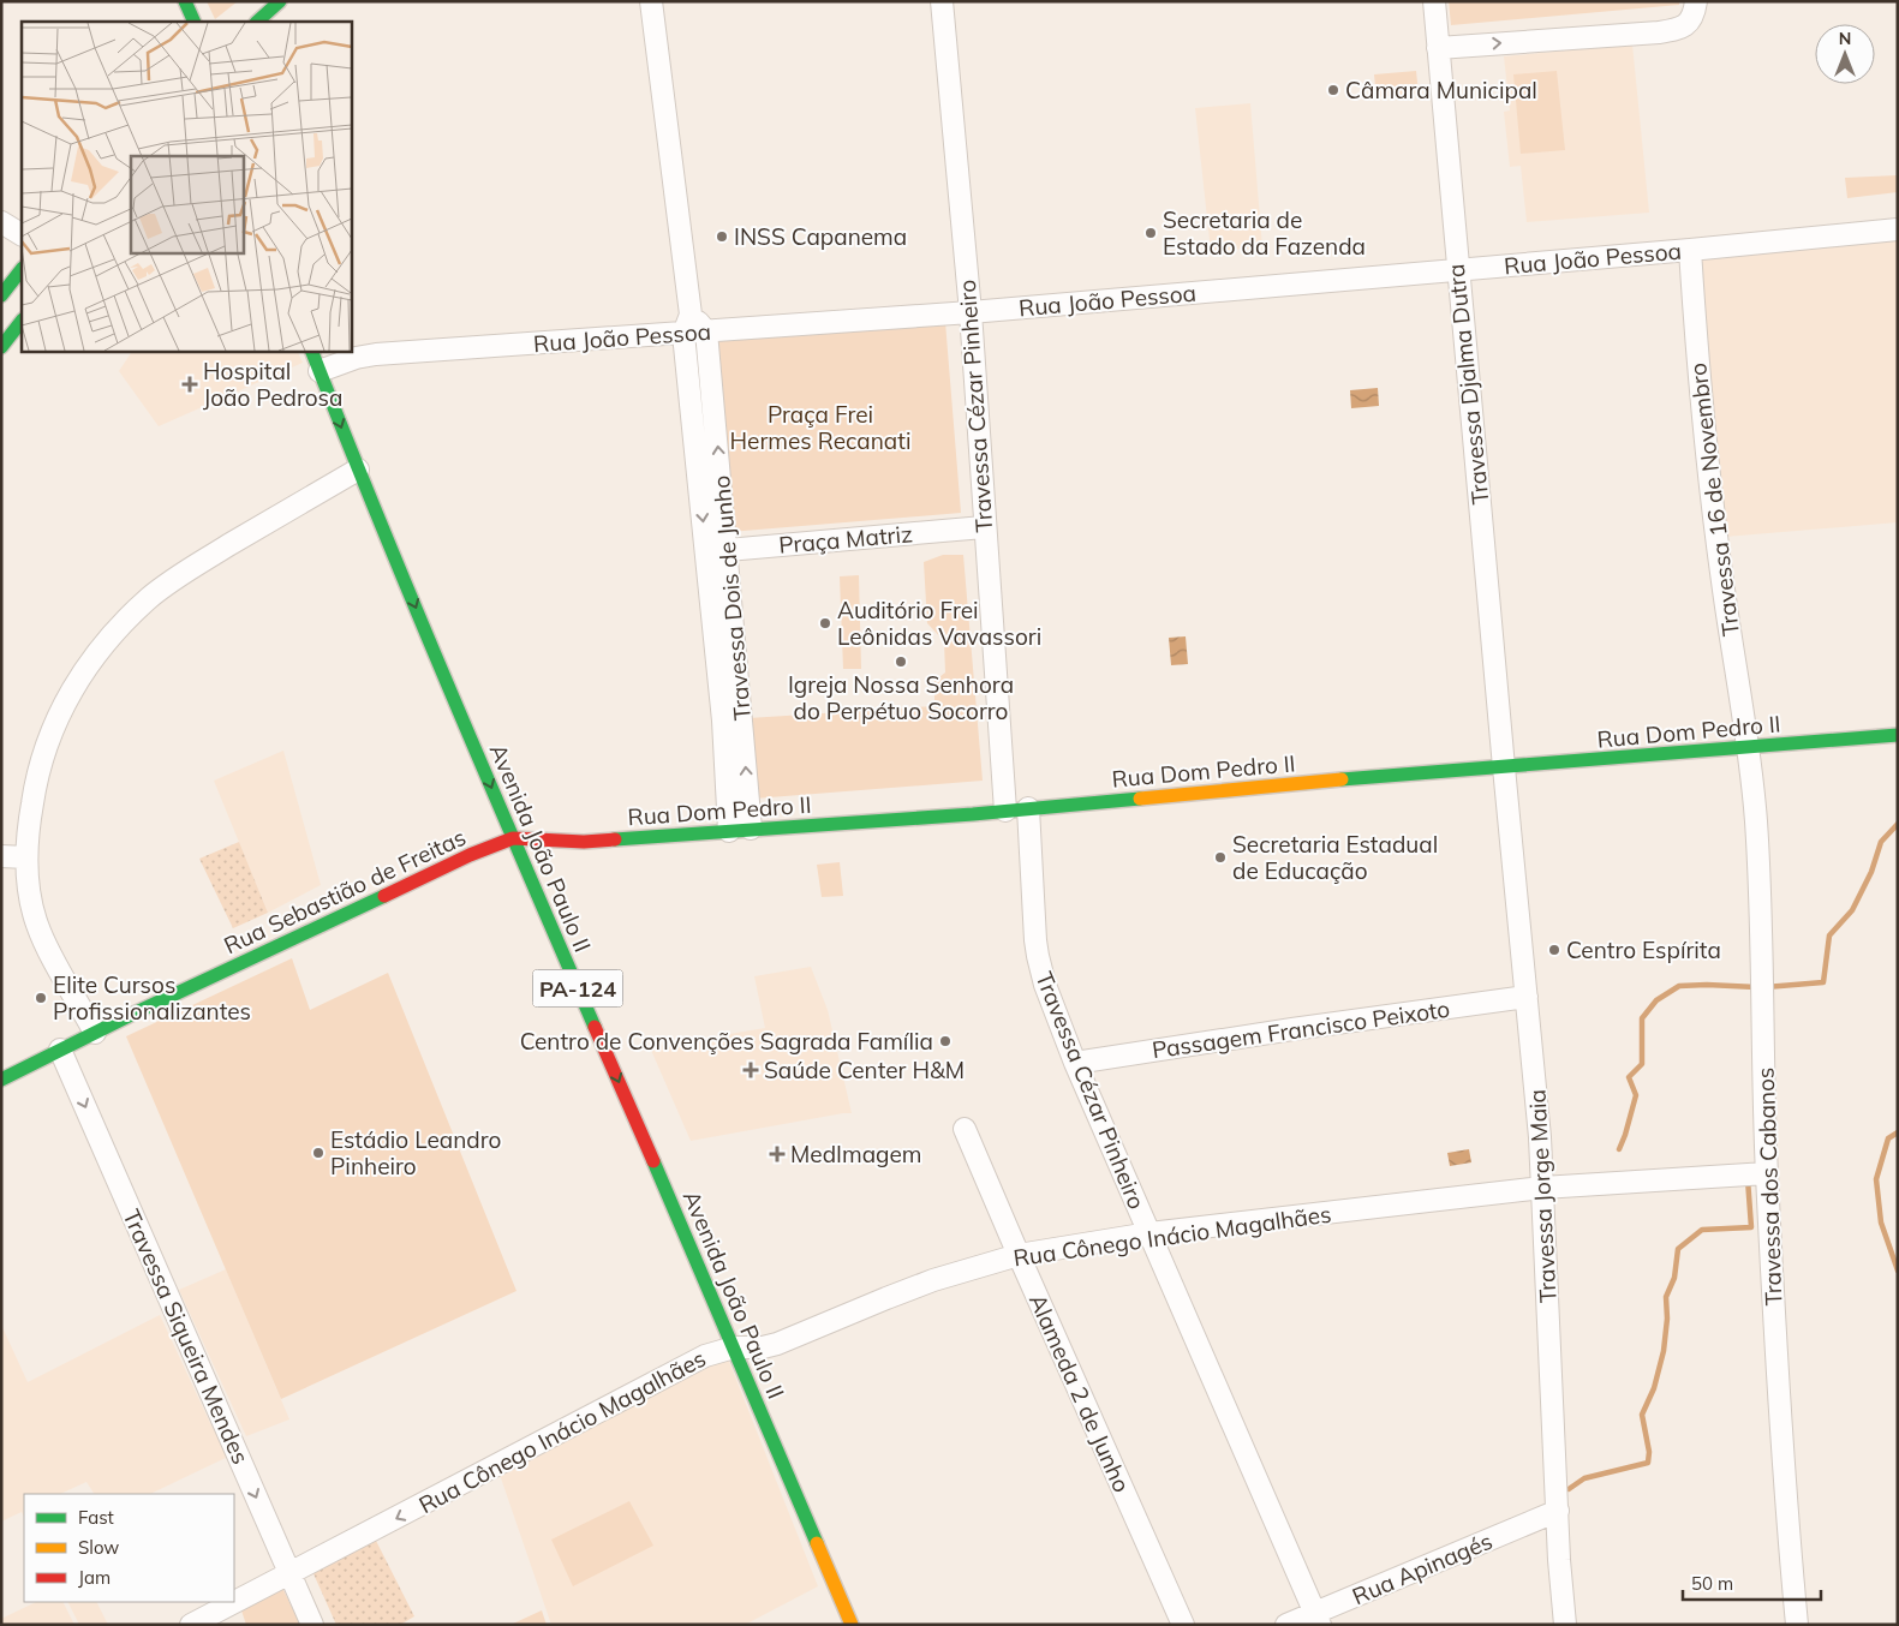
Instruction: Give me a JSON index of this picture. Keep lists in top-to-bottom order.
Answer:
{
  "streets": {
    "street": [
      "Rua João Pessoa",
      "Travessa Djalma Dutra",
      "Travessa Cézar Pinheiro",
      "Travessa 16 de Novembro",
      "Praça Matriz",
      "Travessa Dois de Junho",
      "Rua Dom Pedro II",
      "Avenida João Paulo II",
      "Rua Sebastião de Freitas",
      "PA-124",
      "Passagem Francisco Peixoto",
      "Travessa dos Cabanos",
      "Travessa Jorge Maia",
      "Rua Cônego Inácio Magalhães",
      "Travessa Siqueira Mendes",
      "Alameda 2 de Junho",
      "Rua Apinagés"
    ]
  },
  "crossings": [
    ["Rua João Pessoa", "Travessa Djalma Dutra"],
    ["Rua João Pessoa", "Travessa Cézar Pinheiro"],
    ["Rua João Pessoa", "Travessa 16 de Novembro"],
    ["Rua João Pessoa", "Travessa Dois de Junho"],
    ["Rua João Pessoa", "Avenida João Paulo II"],
    ["Travessa Djalma Dutra", "Rua Dom Pedro II"],
    ["Travessa Djalma Dutra", "Travessa Jorge Maia"],
    ["Travessa Cézar Pinheiro", "Praça Matriz"],
    ["Travessa Cézar Pinheiro", "Rua Dom Pedro II"],
    ["Travessa Cézar Pinheiro", "Passagem Francisco Peixoto"],
    ["Travessa Cézar Pinheiro", "Rua Cônego Inácio Magalhães"],
    ["Travessa Cézar Pinheiro", "Rua Apinagés"],
    ["Travessa 16 de Novembro", "Rua Dom Pedro II"],
    ["Travessa 16 de Novembro", "Travessa dos Cabanos"],
    ["Praça Matriz", "Travessa Dois de Junho"],
    ["Travessa Dois de Junho", "Rua Dom Pedro II"],
    ["Rua Dom Pedro II", "Avenida João Paulo II"],
    ["Rua Dom Pedro II", "Rua Sebastião de Freitas"],
    ["Rua Dom Pedro II", "Travessa dos Cabanos"],
    ["Rua Dom Pedro II", "Travessa Jorge Maia"],
    ["Avenida João Paulo II", "Rua Sebastião de Freitas"],
    ["Avenida João Paulo II", "Rua Cônego Inácio Magalhães"],
    ["Rua Sebastião de Freitas", "Travessa Siqueira Mendes"],
    ["Passagem Francisco Peixoto", "Travessa Jorge Maia"],
    ["Travessa dos Cabanos", "Rua Cônego Inácio Magalhães"],
    ["Travessa Jorge Maia", "Rua Cônego Inácio Magalhães"],
    ["Travessa Jorge Maia", "Rua Apinagés"],
    ["Rua Cônego Inácio Magalhães", "Travessa Siqueira Mendes"],
    ["Rua Cônego Inácio Magalhães", "Alameda 2 de Junho"]
  ],
  "one_way": ["Avenida João Paulo II", "Travessa Siqueira Mendes"],
  "parks": ["Praça Frei Hermes Recanati"],
  "places": {
    "other": [
      "Câmara Municipal",
      "Secretaria de Estado da Fazenda",
      "INSS Capanema",
      "Auditório Frei Leônidas Vavassori",
      "Igreja Nossa Senhora do Perpétuo Socorro",
      "Secretaria Estadual de Educação",
      "Centro Espírita",
      "Elite Cursos Profissionalizantes",
      "Centro de Convenções Sagrada Família",
      "Estádio Leandro Pinheiro"
    ],
    "health": ["Hospital João Pedrosa", "Saúde Center H&M", "MedImagem"]
  },
  "legend": ["Fast", "Slow", "Jam"],
  "scale_bar": "50 m",
  "north": "top"
}
